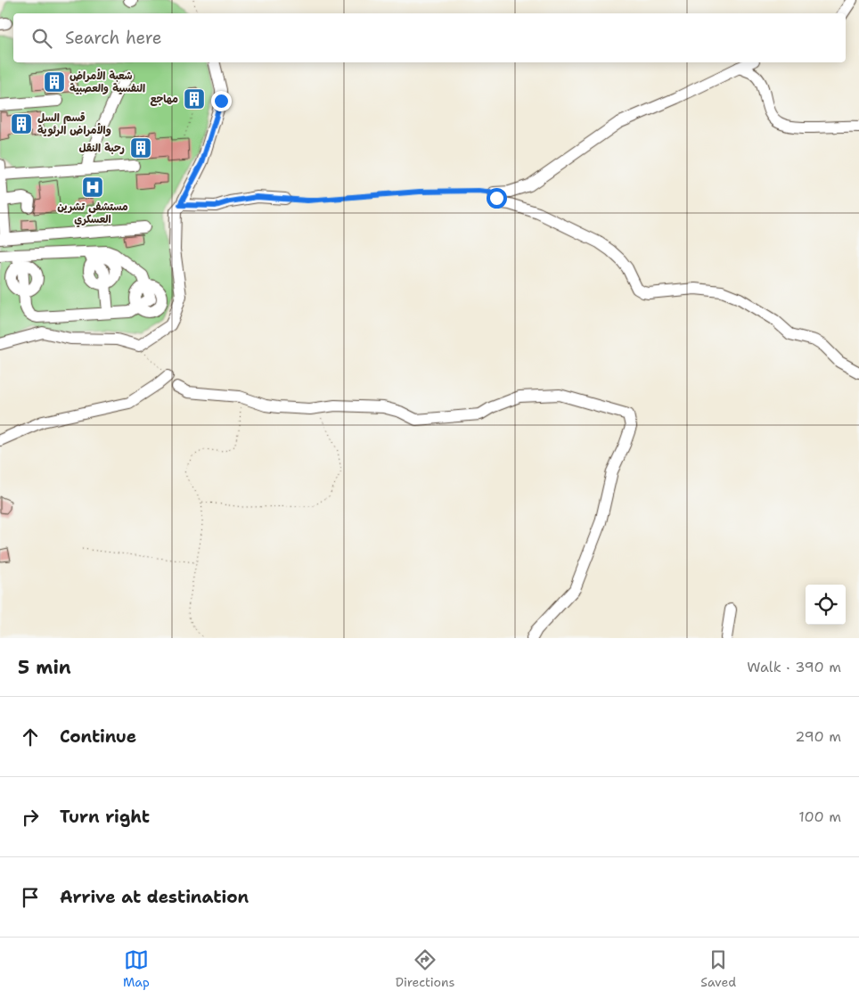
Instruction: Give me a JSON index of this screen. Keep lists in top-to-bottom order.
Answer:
{
  "places": {
    "building": [
      "شعبة الأمراض النفسية والعصبية",
      "مهاجع",
      "قسم السل والأمراض الرئوية",
      "رحبة النقل"
    ],
    "hospital": ["مستشفى تشرين العسكري"]
  },
  "page": {
    "search": "Search here",
    "heading": ["5 min", "Walk · 390 m"],
    "list": [
      ["Continue", "290 m"],
      ["Turn right", "100 m"],
      "Arrive at destination"
    ],
    "nav": ["Map", "Directions", "Saved"]
  }
}
